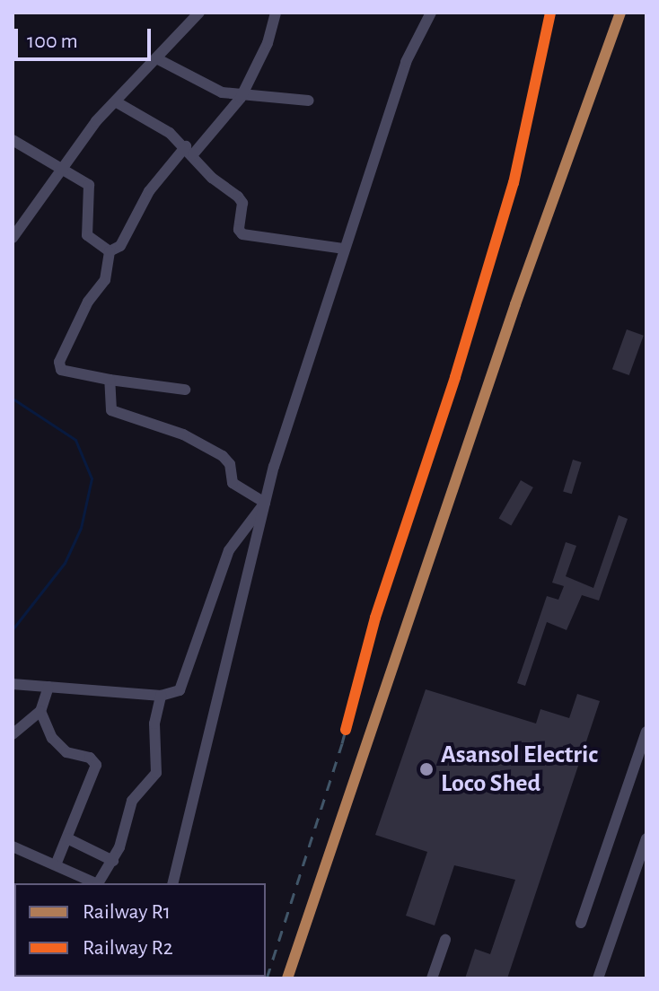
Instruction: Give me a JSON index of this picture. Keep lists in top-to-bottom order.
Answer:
{
  "places": ["Asansol Electric Loco Shed"],
  "lines": ["rail line R1", "rail line R2"],
  "legend": ["Railway R1", "Railway R2"],
  "scale_bar": "100 m"
}
